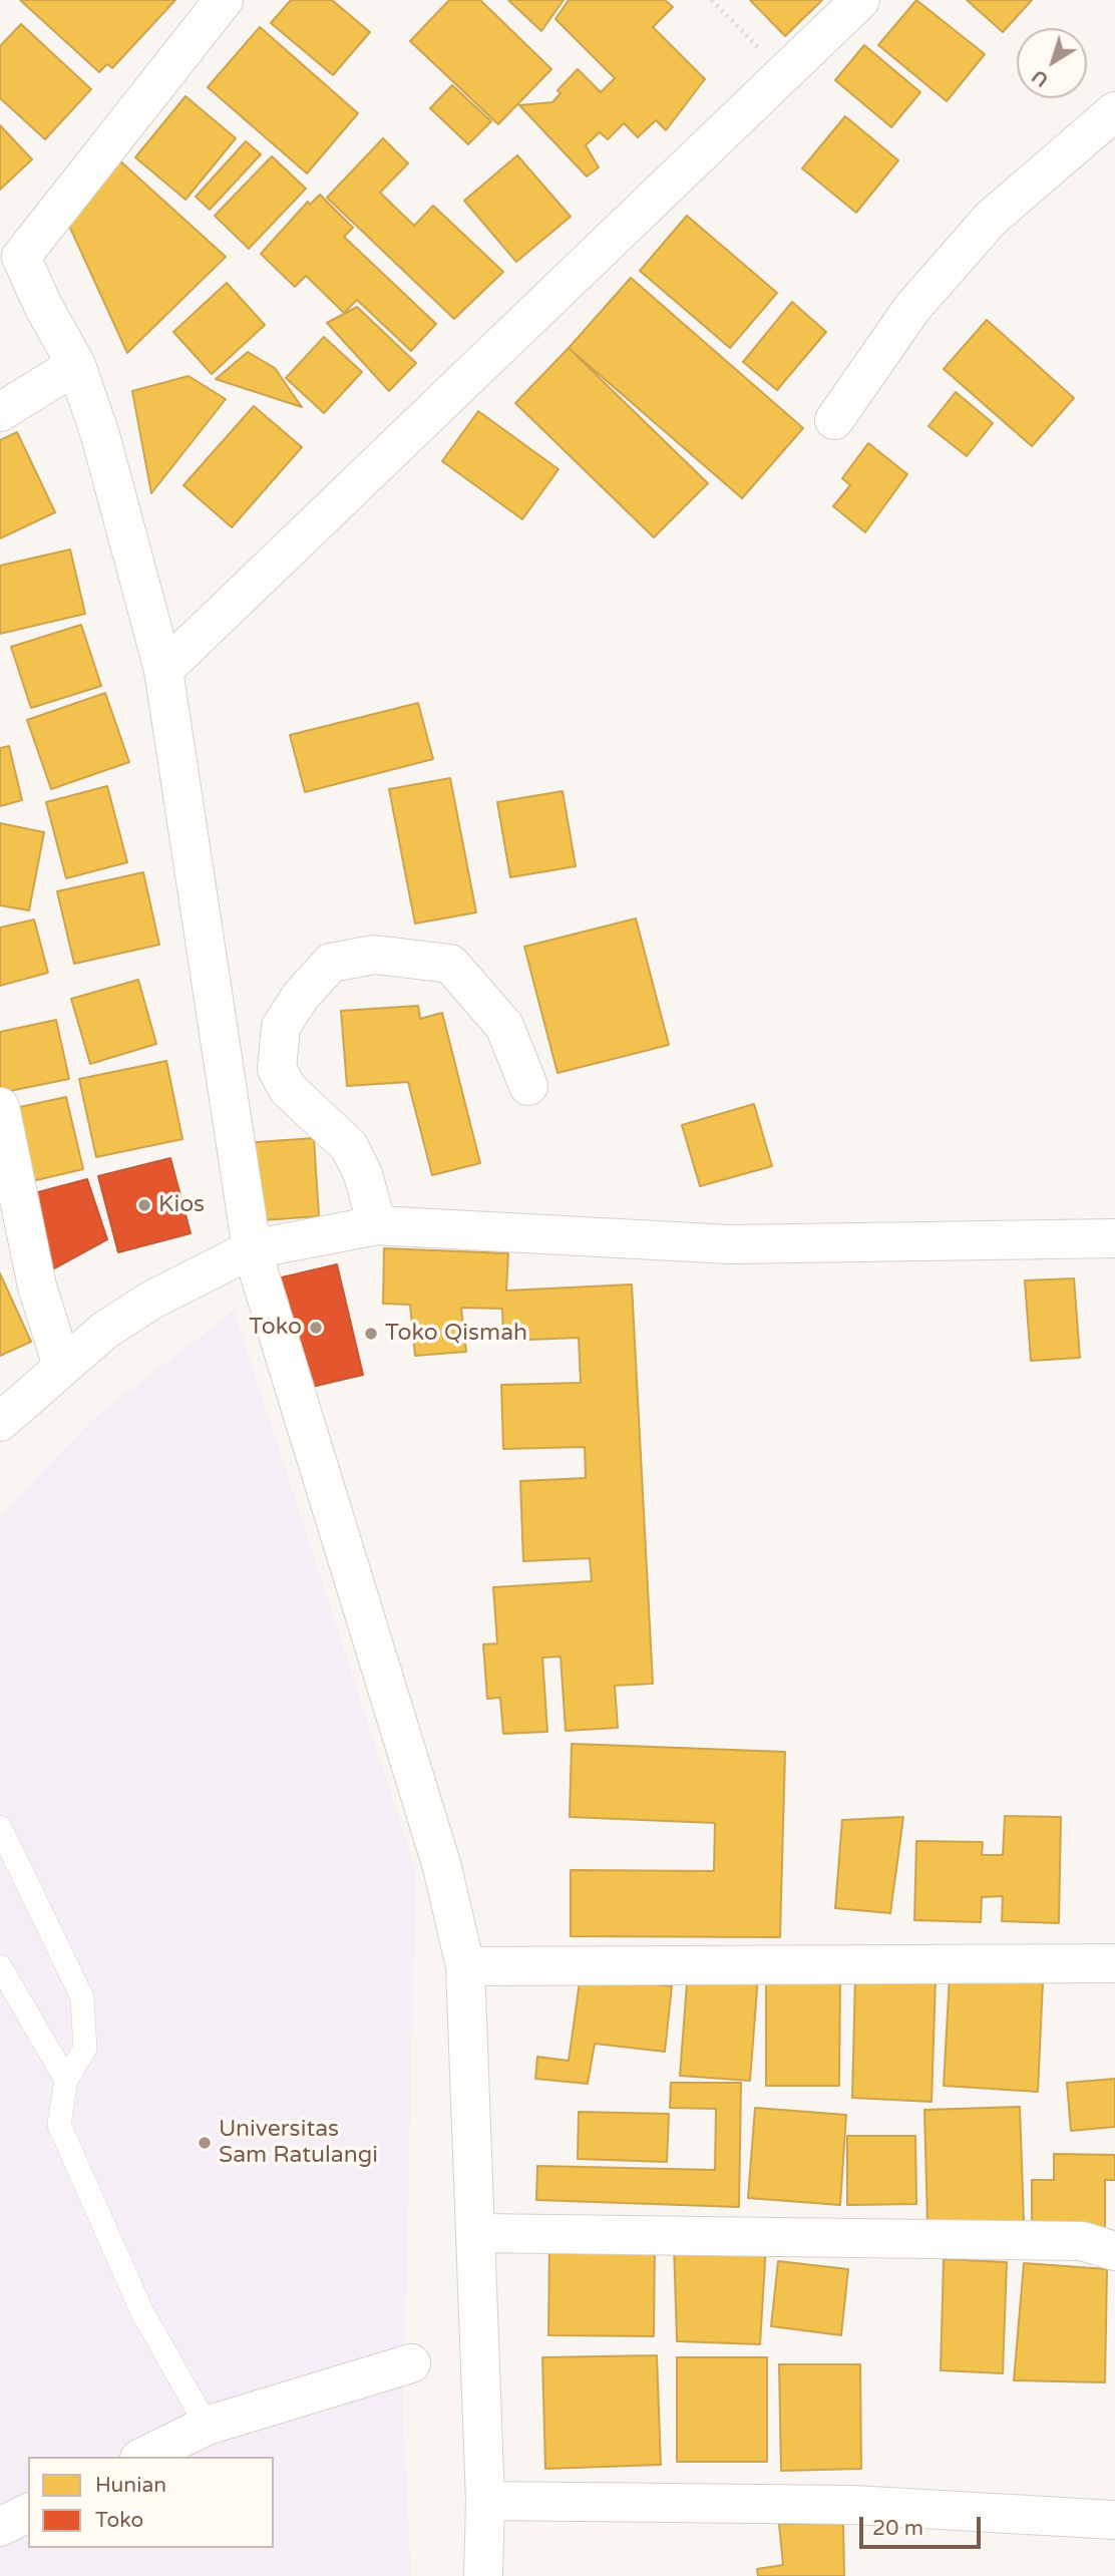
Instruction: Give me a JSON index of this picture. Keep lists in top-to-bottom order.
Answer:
{
  "places": [
    "Kios",
    "Toko",
    "Toko Qismah",
    "Universitas Sam Ratulangi"
  ],
  "legend": ["Hunian", "Toko"],
  "scale_bar": "20 m",
  "north": "bottom left"
}
